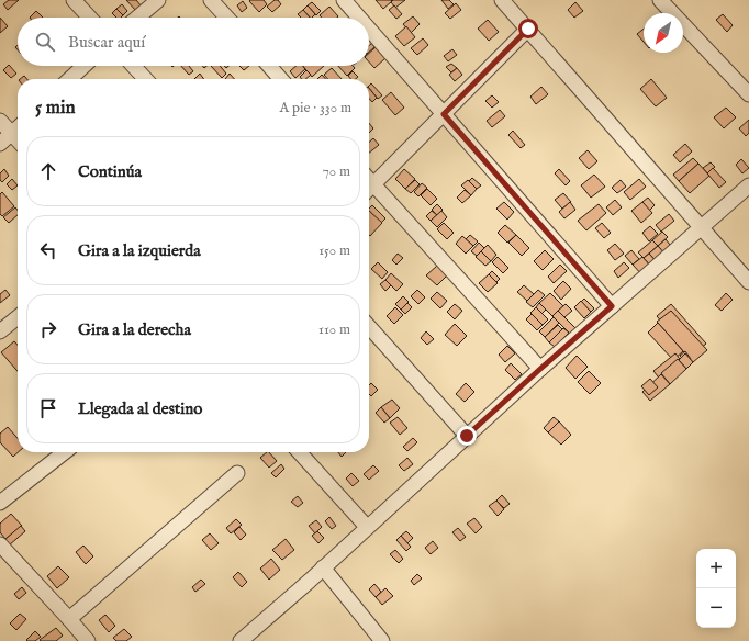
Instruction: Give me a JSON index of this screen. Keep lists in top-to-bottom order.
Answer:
{
  "north": "bottom left",
  "page": {
    "search": "Buscar aquí",
    "heading": ["5 min", "A pie · 330 m"],
    "list": [
      ["Continúa", "70 m"],
      ["Gira a la izquierda", "150 m"],
      ["Gira a la derecha", "110 m"],
      "Llegada al destino"
    ],
    "map_buttons": ["+", "−"]
  }
}
